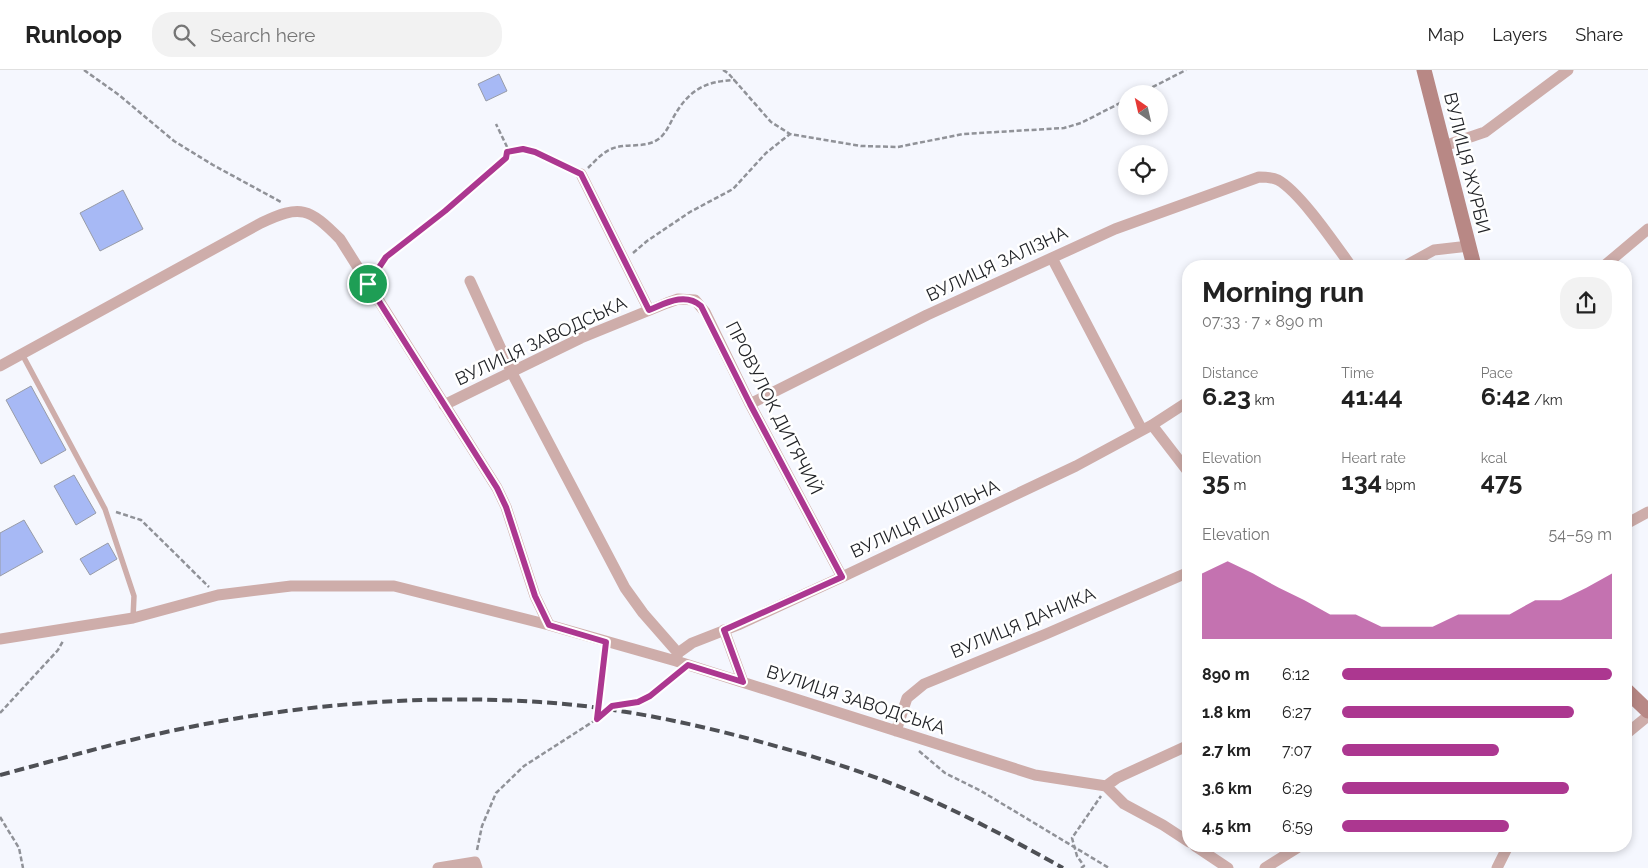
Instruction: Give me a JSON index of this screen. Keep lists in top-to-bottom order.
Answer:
{
  "streets": {
    "street": [
      "ВУЛИЦЯ ЖУРБИ",
      "ВУЛИЦЯ ЗАЛІЗНА",
      "ВУЛИЦЯ ЗАВОДСЬКА",
      "ПРОВУЛОК ДИТЯЧИЙ",
      "ВУЛИЦЯ ШКІЛЬНА",
      "ВУЛИЦЯ ДАНИКА"
    ]
  },
  "crossings": [
    ["ВУЛИЦЯ ЗАЛІЗНА", "ПРОВУЛОК ДИТЯЧИЙ"],
    ["ВУЛИЦЯ ЗАВОДСЬКА", "ПРОВУЛОК ДИТЯЧИЙ"],
    ["ВУЛИЦЯ ЗАВОДСЬКА", "ВУЛИЦЯ ШКІЛЬНА"],
    ["ВУЛИЦЯ ЗАВОДСЬКА", "ВУЛИЦЯ ДАНИКА"],
    ["ПРОВУЛОК ДИТЯЧИЙ", "ВУЛИЦЯ ШКІЛЬНА"]
  ],
  "north": "top left",
  "page": {
    "header": "Runloop",
    "search": "Search here",
    "nav": ["Map", "Layers", "Share"],
    "heading": ["Morning run", "07:33 · 7 × 890 m"],
    "stats": [
      ["Distance", "6.23 km"],
      ["Time", "41:44"],
      ["Pace", "6:42 /km"],
      ["Elevation", "35 m"],
      ["Heart rate", "134 bpm"],
      ["kcal", "475"]
    ],
    "chart": ["Elevation", "54–59 m"],
    "list": [
      {
        "name": "890 m",
        "note": "6:12"
      },
      {
        "name": "1.8 km",
        "note": "6:27"
      },
      {
        "name": "2.7 km",
        "note": "7:07"
      },
      {
        "name": "3.6 km",
        "note": "6:29"
      },
      {
        "name": "4.5 km",
        "note": "6:59"
      }
    ]
  }
}
